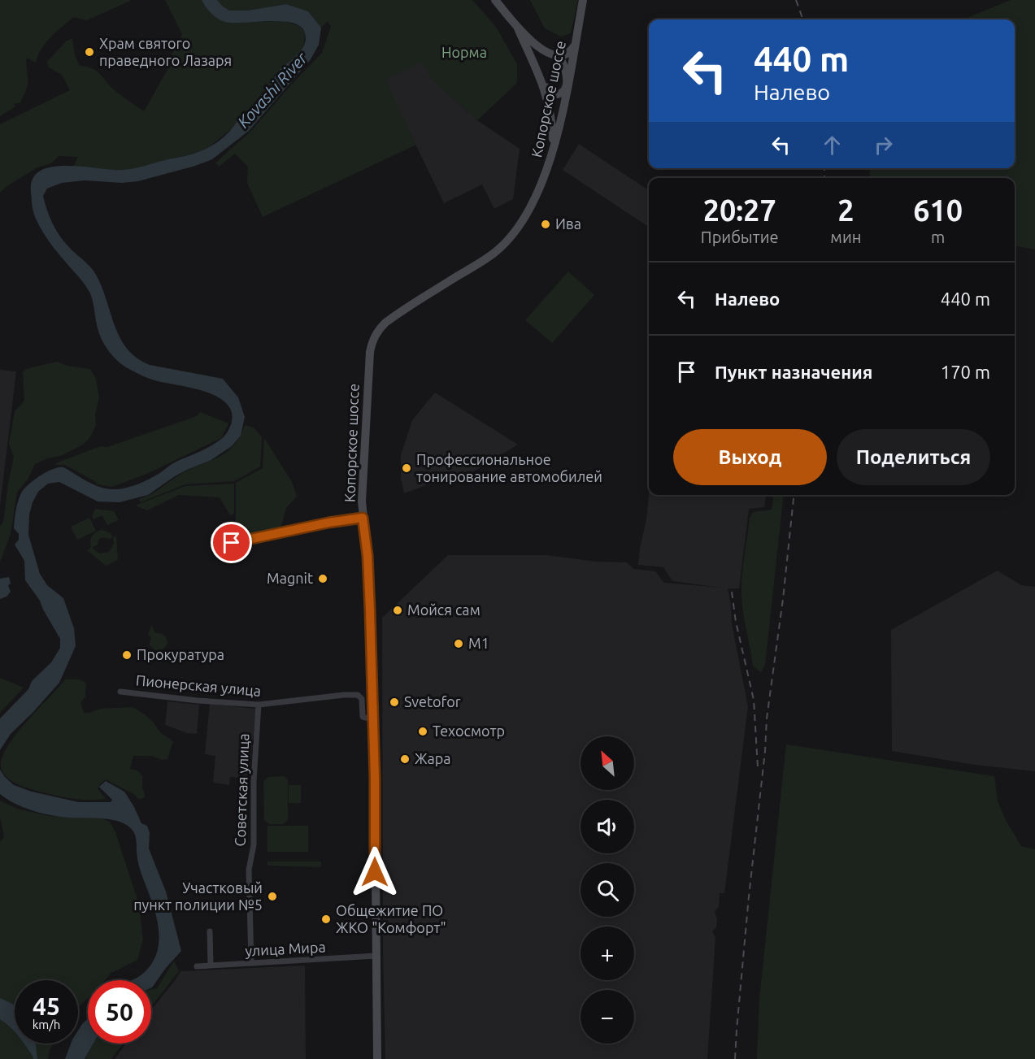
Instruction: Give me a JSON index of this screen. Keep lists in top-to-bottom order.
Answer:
{
  "streets": {
    "main road": ["Копорское шоссе"],
    "street": ["Пионерская улица", "Советская улица", "улица Мира"]
  },
  "crossings": [
    ["Копорское шоссе", "Пионерская улица"],
    ["Копорское шоссе", "улица Мира"],
    ["Пионерская улица", "Советская улица"],
    ["Советская улица", "улица Мира"]
  ],
  "water": ["Kovashi River"],
  "parks": ["Норма"],
  "places": [
    "Храм святого праведного Лазаря",
    "Ива",
    "Профессиональное тонирование автомобилей",
    "Magnit",
    "Мойся сам",
    "М1",
    "Прокуратура",
    "Svetofor",
    "Техосмотр",
    "Жара",
    "Участковый пункт полиции №5",
    "Общежитие ПО ЖКО \"Комфорт\""
  ],
  "north": "top left",
  "page": {
    "turn": ["440 m", "Налево"],
    "eta": [
      "20:27",
      "Прибытие",
      "2",
      "мин",
      "610",
      "m"
    ],
    "list": [
      {
        "name": "Налево",
        "value": "440 m"
      },
      {
        "name": "Пункт назначения",
        "value": "170 m"
      }
    ],
    "buttons": ["Выход", "Поделиться"],
    "map_buttons": ["+", "−"],
    "speed": "45 km/h",
    "limit": "50"
  }
}
